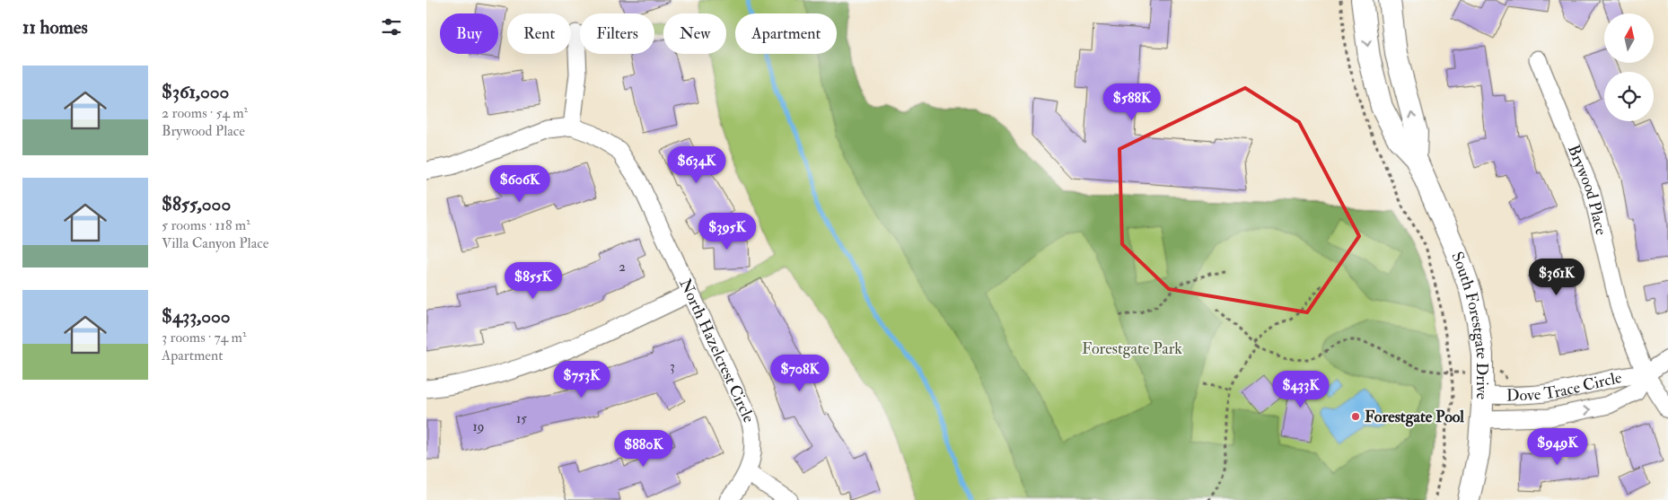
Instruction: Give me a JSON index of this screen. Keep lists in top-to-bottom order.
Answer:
{
  "streets": {
    "street": [
      "Brywood Place",
      "South Forestgate Drive",
      "North Hazelcrest Circle",
      "Dove Trace Circle"
    ]
  },
  "crossings": [
    ["Brywood Place", "Dove Trace Circle"],
    ["South Forestgate Drive", "Dove Trace Circle"]
  ],
  "parks": ["Forestgate Park"],
  "places": ["Forestgate Pool"],
  "house_numbers": [
    "2",
    "3",
    "15",
    "19"
  ],
  "north": "top",
  "page": {
    "heading": "11 homes",
    "chip": [
      "Buy",
      "Rent",
      "Filters",
      "New",
      "Apartment"
    ],
    "list": [
      {
        "name": "$361,000",
        "note": "2 rooms · 54 m² · Brywood Place"
      },
      {
        "name": "$855,000",
        "note": "5 rooms · 118 m² · Villa Canyon Place"
      },
      {
        "name": "$433,000",
        "note": "3 rooms · 74 m² · Apartment"
      }
    ],
    "price": [
      "$588K",
      "$634K",
      "$606K",
      "$395K",
      "$361K",
      "$855K",
      "$708K",
      "$753K",
      "$433K",
      "$949K",
      "$880K"
    ]
  }
}
